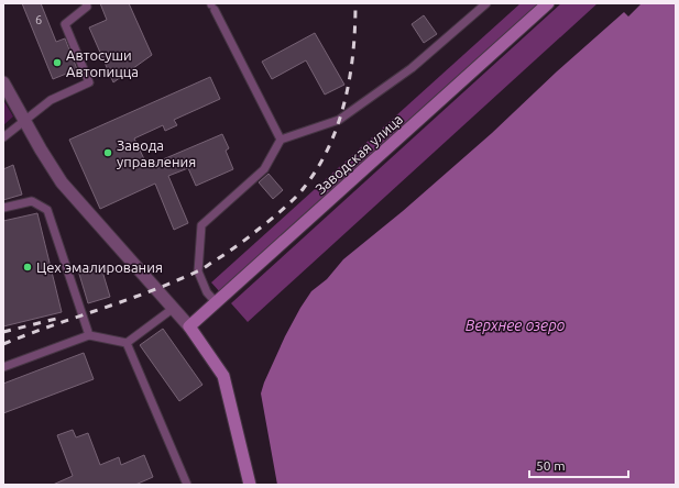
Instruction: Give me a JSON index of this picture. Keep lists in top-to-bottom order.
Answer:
{
  "streets": {
    "main road": ["Заводская улица"]
  },
  "water": ["Верхнее озеро"],
  "places": ["Автосуши Автопицца", "Завода управления", "Цех эмалирования"],
  "house_numbers": ["6"],
  "scale_bar": "50 m"
}
